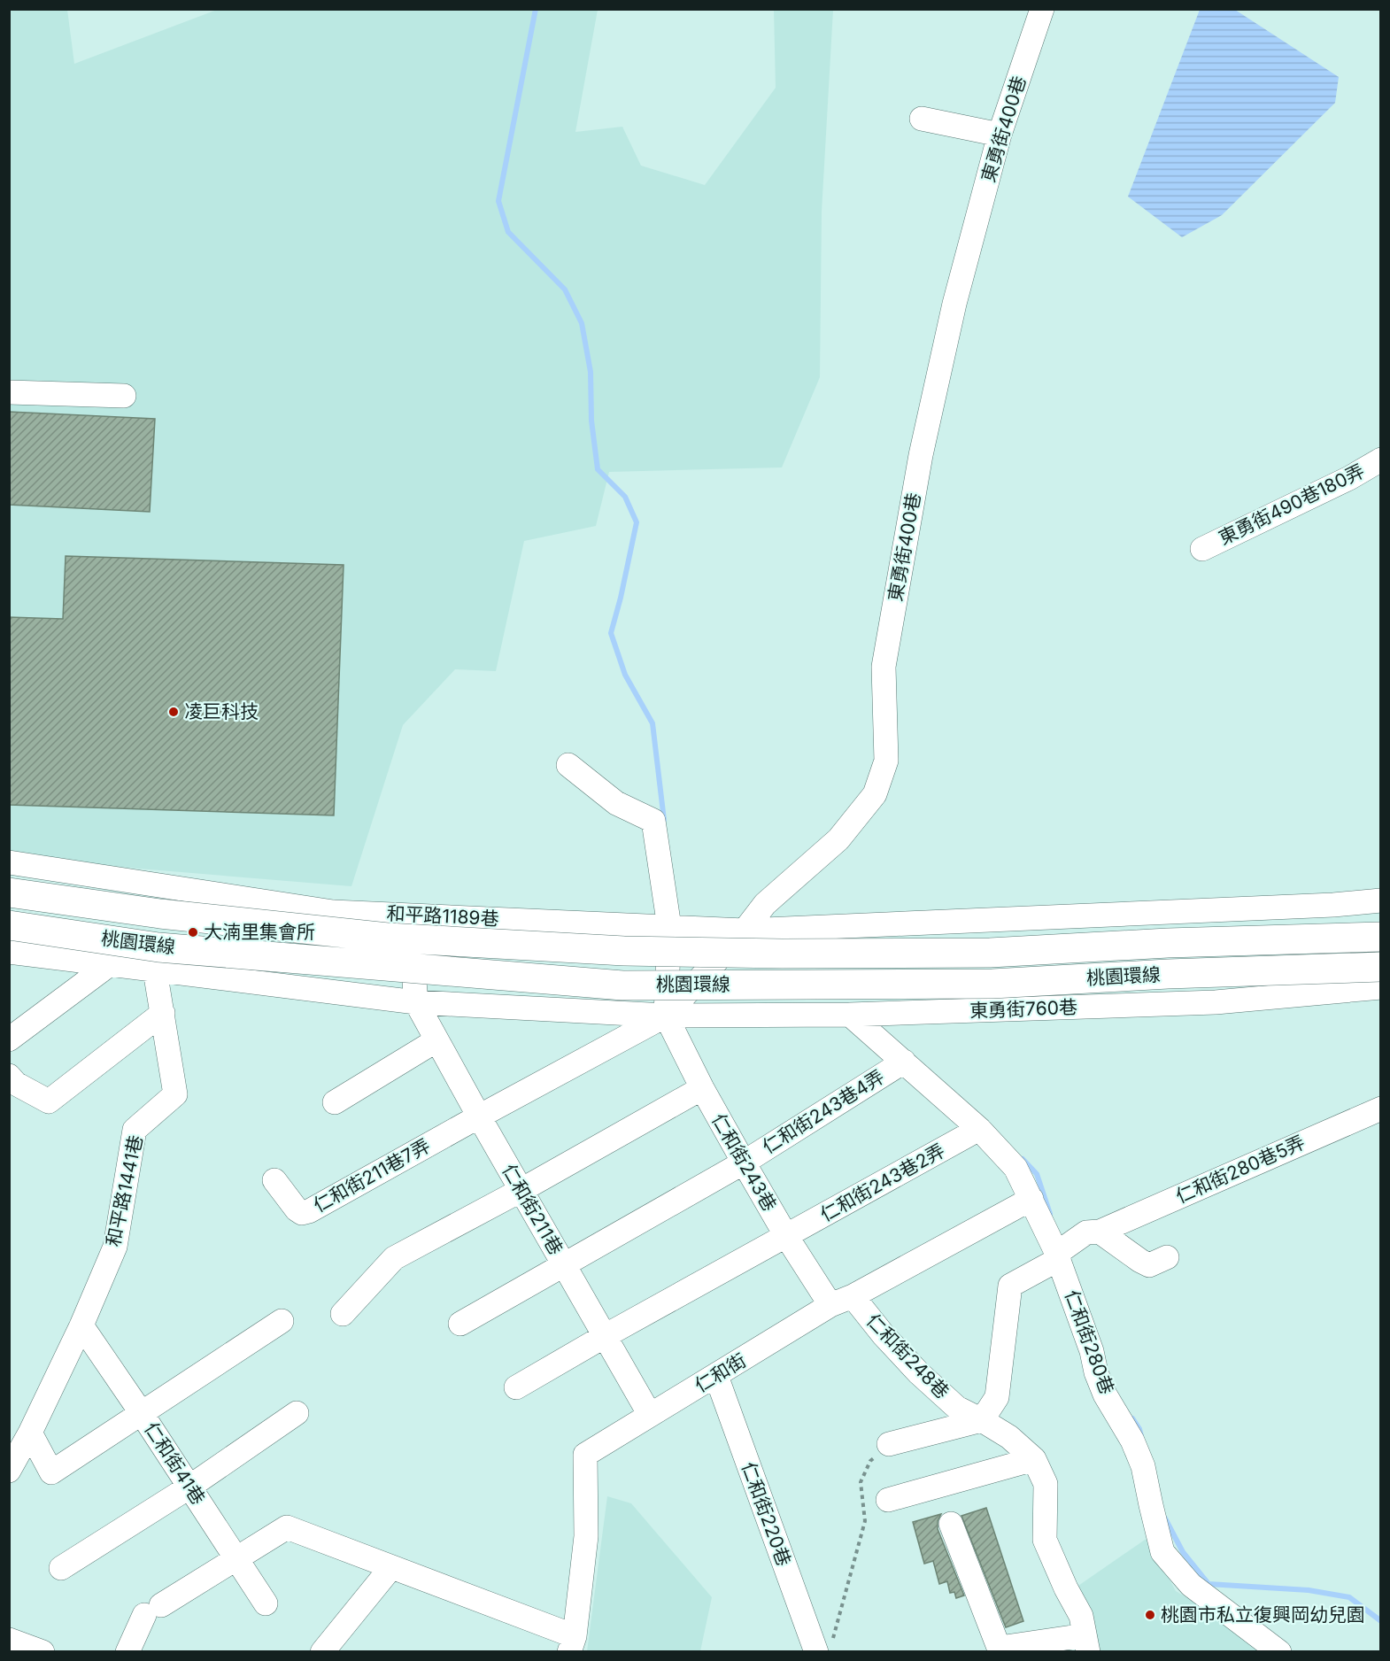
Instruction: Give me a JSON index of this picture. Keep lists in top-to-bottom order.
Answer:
{
  "streets": {
    "highway": ["桃園環線"],
    "street": [
      "東勇街400巷",
      "東勇街490巷180弄",
      "和平路1189巷",
      "東勇街760巷",
      "仁和街243巷4弄",
      "仁和街243巷",
      "仁和街280巷5弄",
      "仁和街211巷7弄",
      "仁和街243巷2弄",
      "和平路1441巷",
      "仁和街211巷",
      "仁和街280巷",
      "仁和街248巷",
      "仁和街",
      "仁和街41巷",
      "仁和街220巷"
    ]
  },
  "crossings": [
    ["東勇街400巷", "和平路1189巷"],
    ["東勇街400巷", "東勇街760巷"],
    ["東勇街400巷", "仁和街243巷"],
    ["東勇街400巷", "仁和街211巷7弄"],
    ["東勇街760巷", "仁和街243巷"],
    ["東勇街760巷", "仁和街211巷7弄"],
    ["東勇街760巷", "仁和街280巷"],
    ["仁和街243巷4弄", "仁和街243巷"],
    ["仁和街243巷4弄", "仁和街211巷"],
    ["仁和街243巷4弄", "仁和街280巷"],
    ["仁和街243巷", "仁和街211巷7弄"],
    ["仁和街243巷", "仁和街243巷2弄"],
    ["仁和街243巷", "仁和街"],
    ["仁和街280巷5弄", "仁和街280巷"],
    ["仁和街280巷5弄", "仁和街248巷"],
    ["仁和街211巷7弄", "仁和街211巷"],
    ["仁和街243巷2弄", "仁和街211巷"],
    ["仁和街243巷2弄", "仁和街280巷"],
    ["和平路1441巷", "仁和街41巷"],
    ["仁和街211巷", "仁和街"],
    ["仁和街280巷", "仁和街"],
    ["仁和街248巷", "仁和街"],
    ["仁和街", "仁和街220巷"]
  ],
  "places": ["凌巨科技", "大湳里集會所", "桃園市私立復興岡幼兒園"]
}
